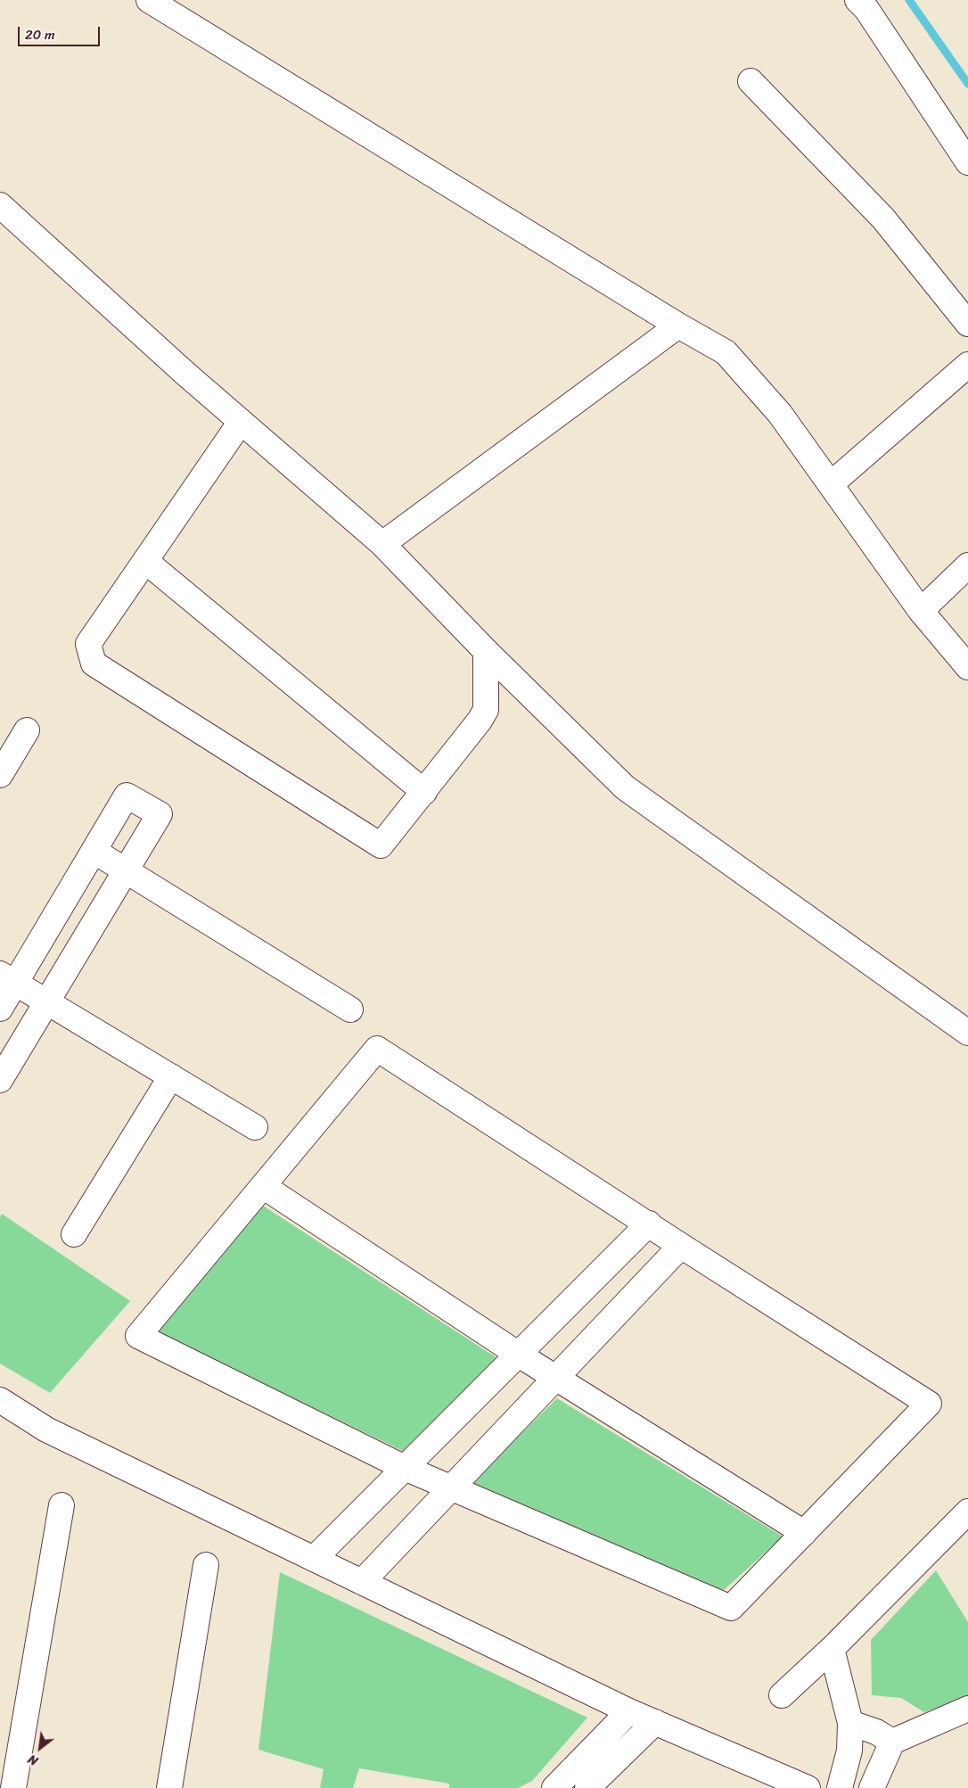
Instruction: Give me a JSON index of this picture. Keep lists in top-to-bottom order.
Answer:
{
  "scale_bar": "20 m",
  "north": "bottom left"
}
